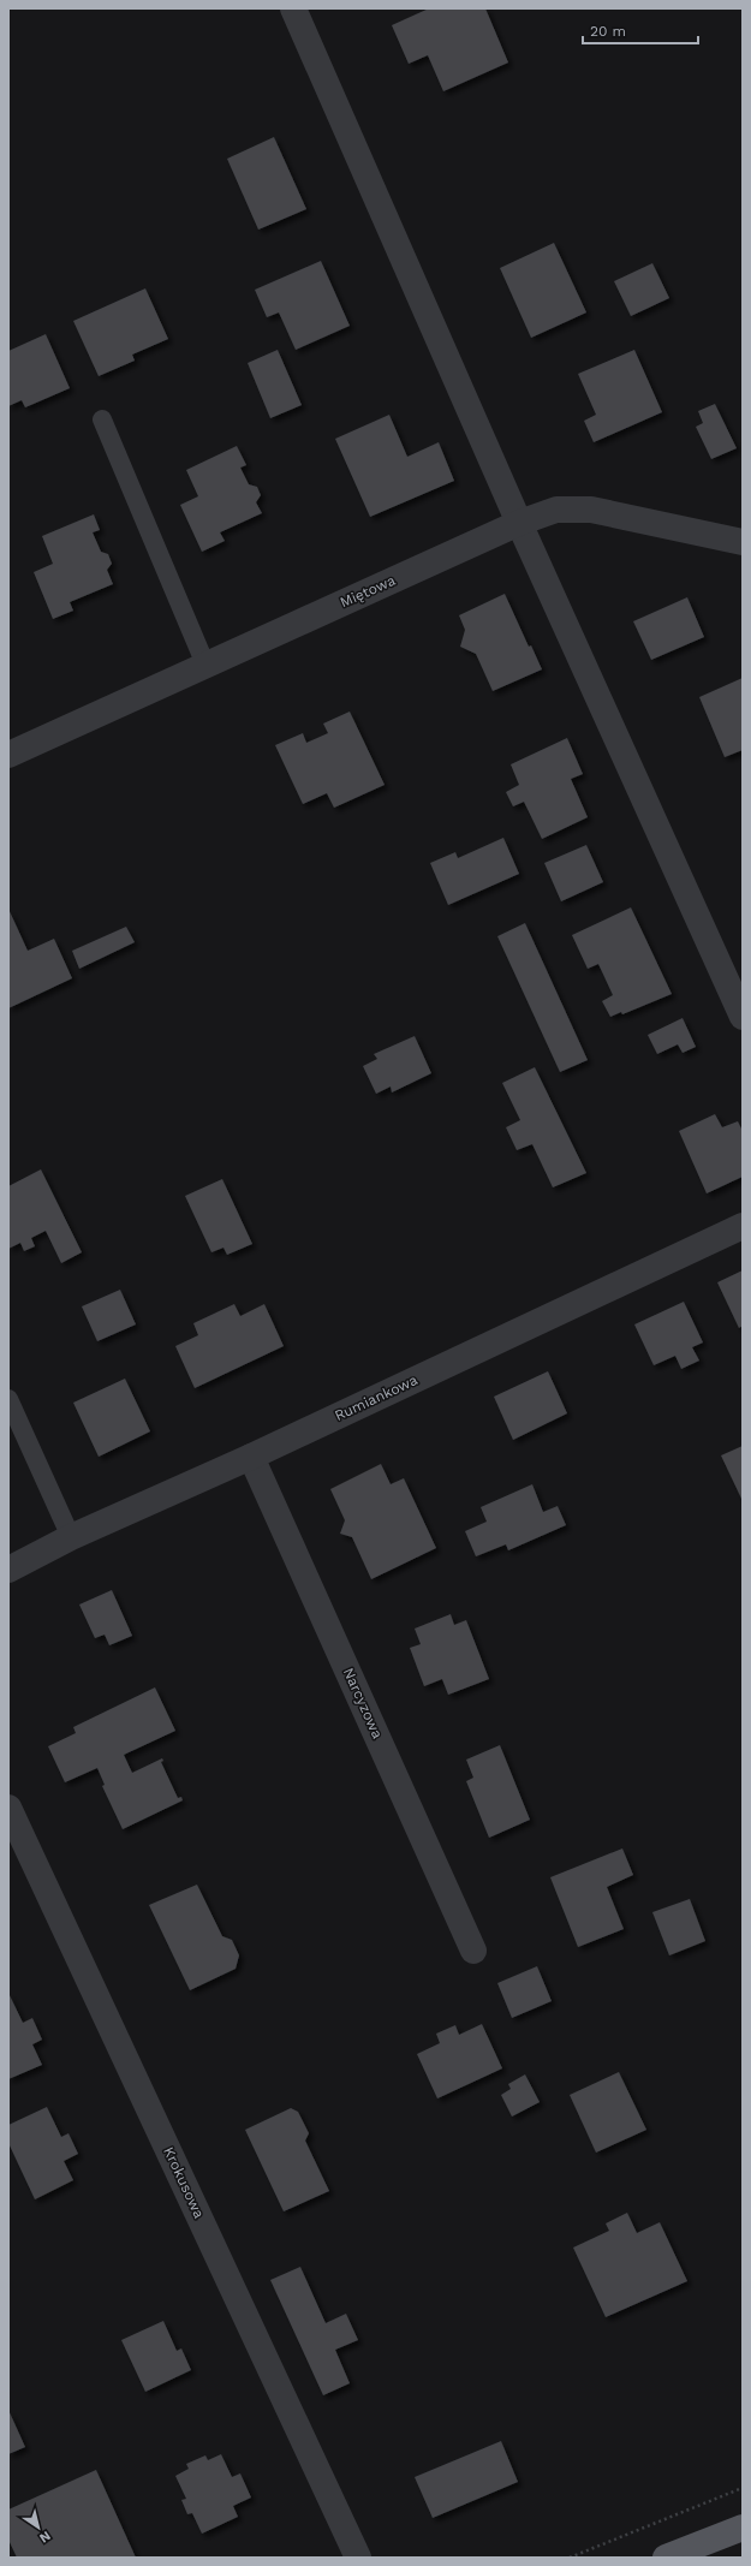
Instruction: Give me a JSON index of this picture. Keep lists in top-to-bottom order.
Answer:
{
  "streets": {
    "street": [
      "Miętowa",
      "Rumiankowa",
      "Narcyzowa",
      "Krokusowa"
    ]
  },
  "crossings": [
    ["Rumiankowa", "Narcyzowa"]
  ],
  "scale_bar": "20 m",
  "north": "bottom right"
}
